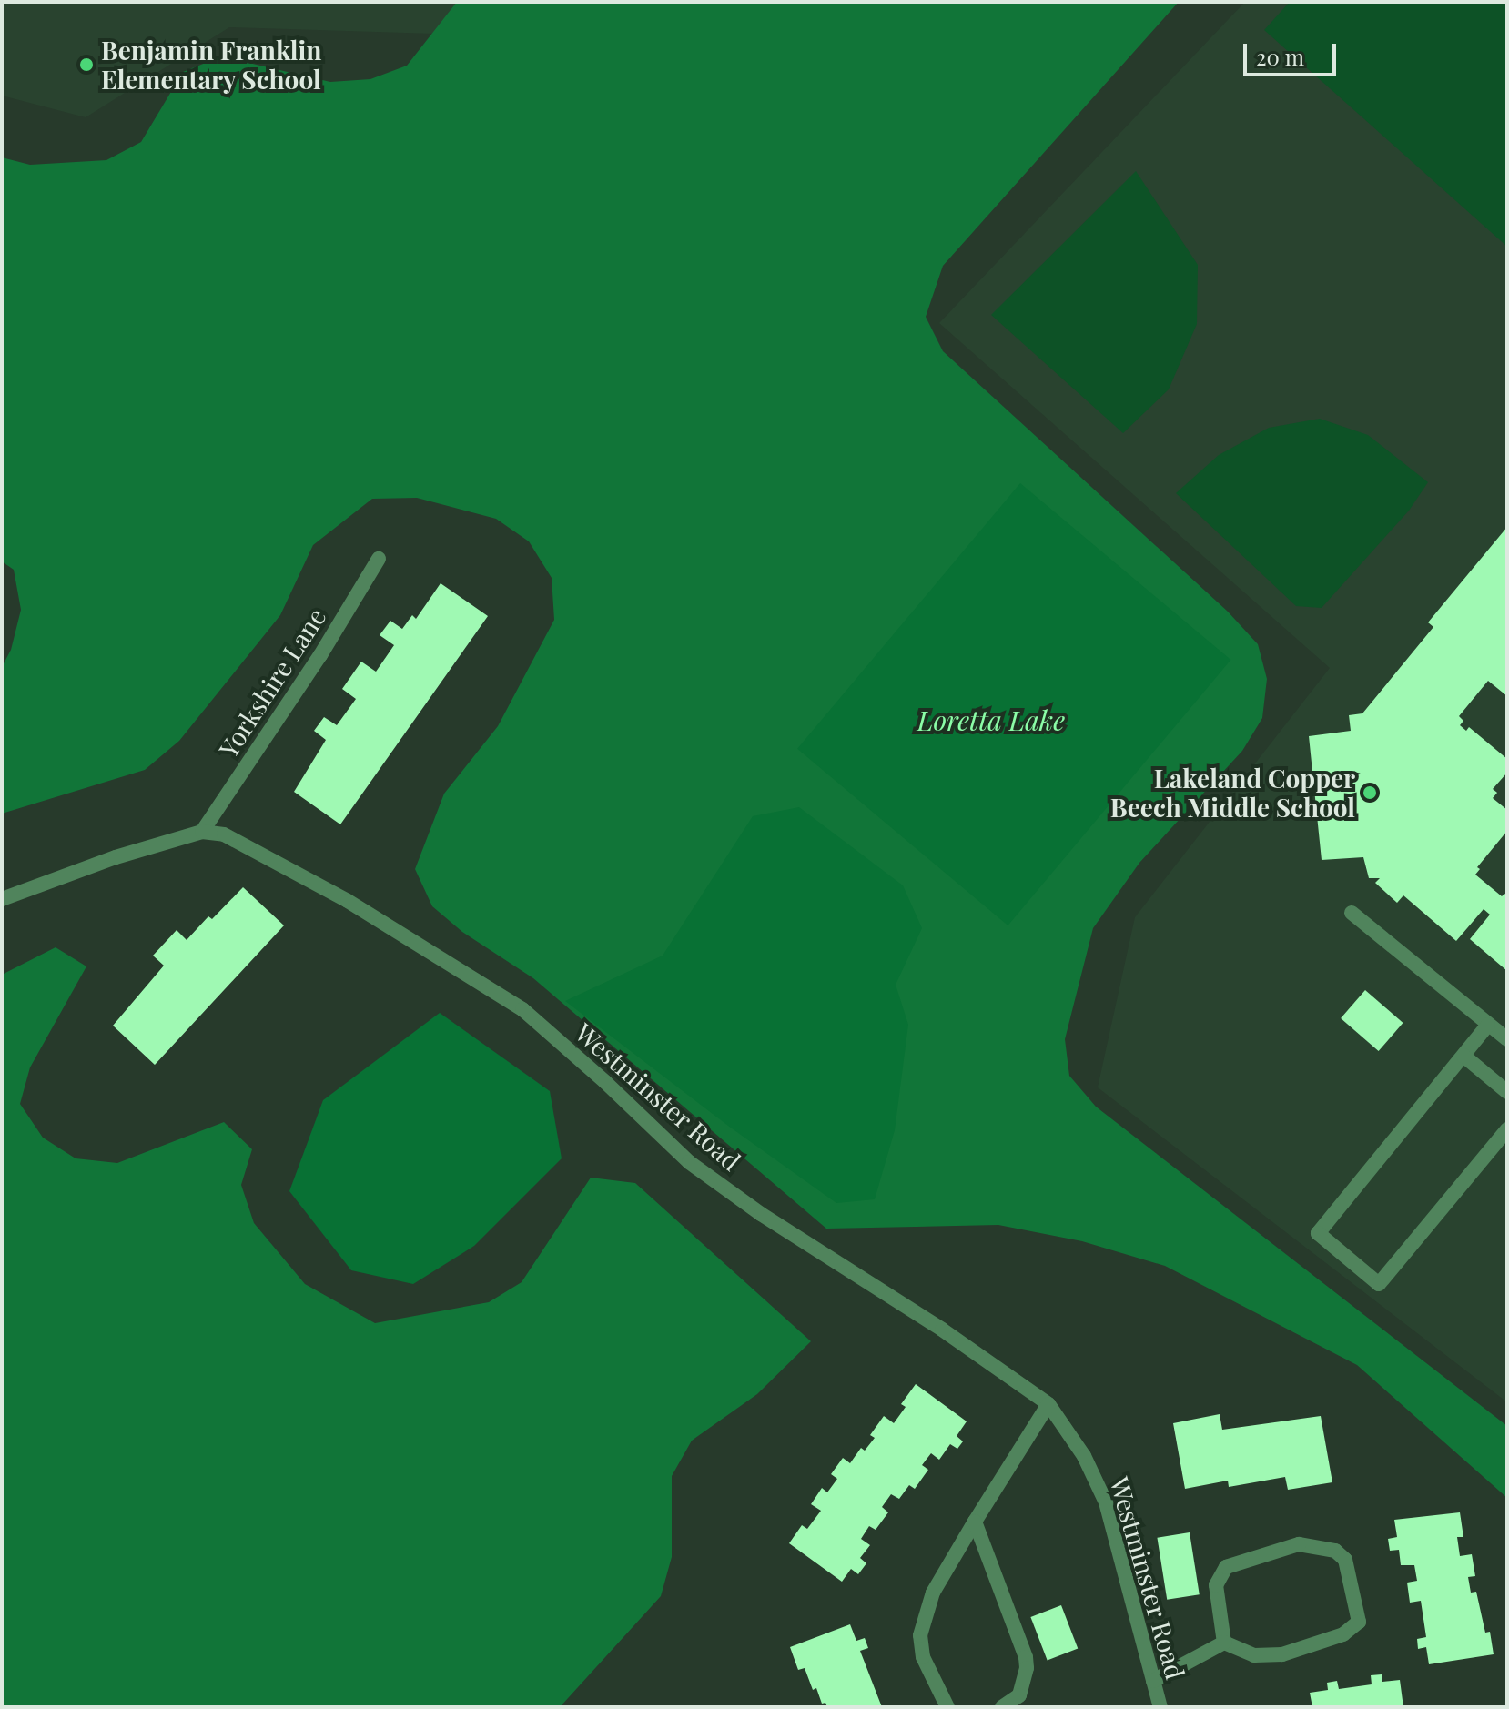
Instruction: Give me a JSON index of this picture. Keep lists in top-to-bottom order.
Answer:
{
  "streets": {
    "street": ["Yorkshire Lane", "Westminster Road"]
  },
  "crossings": [
    ["Yorkshire Lane", "Westminster Road"]
  ],
  "water": ["Loretta Lake"],
  "places": ["Benjamin Franklin Elementary School", "Lakeland Copper Beech Middle School"],
  "scale_bar": "20 m"
}
